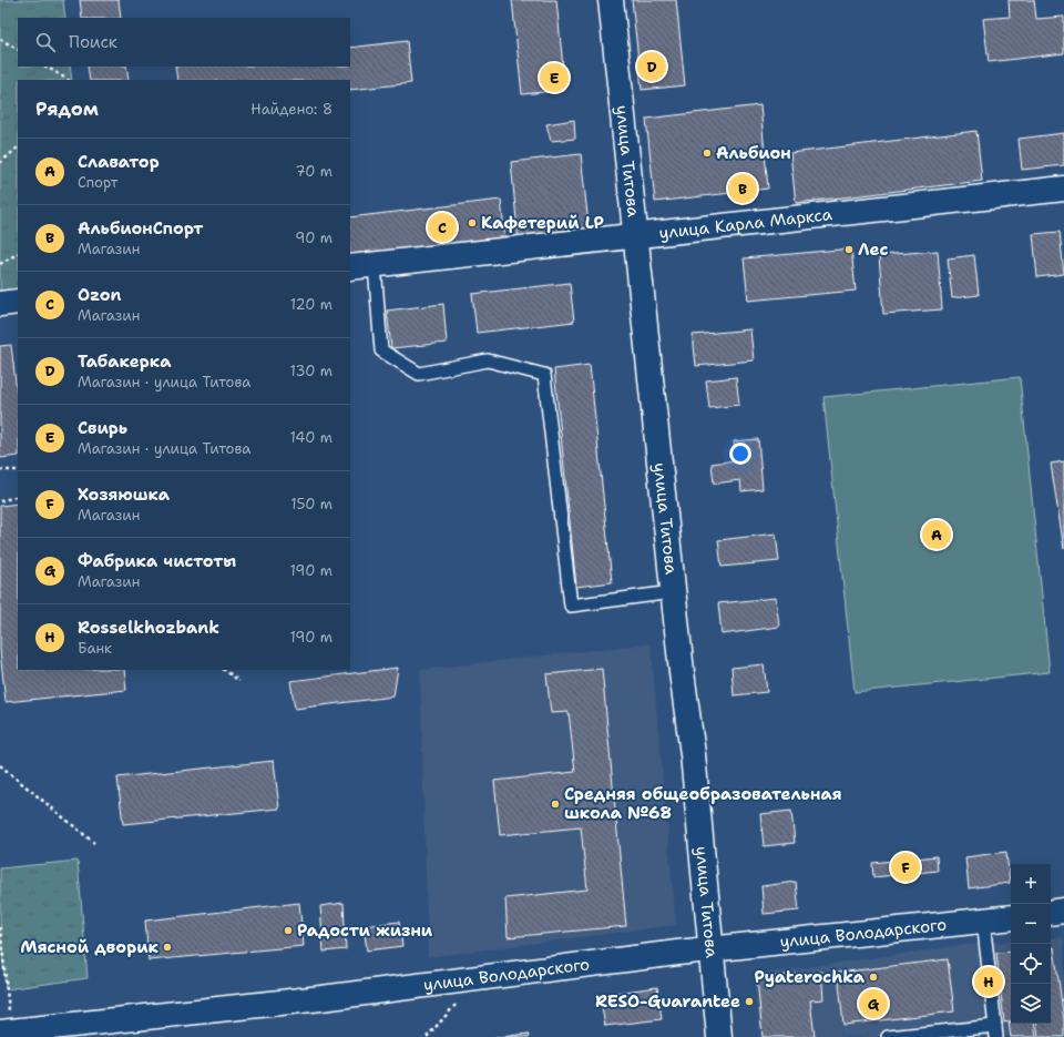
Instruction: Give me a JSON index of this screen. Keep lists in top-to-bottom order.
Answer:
{
  "streets": {
    "street": ["улица Титова", "улица Карла Маркса", "улица Володарского"]
  },
  "crossings": [
    ["улица Титова", "улица Карла Маркса"],
    ["улица Титова", "улица Володарского"]
  ],
  "places": [
    "Альбион",
    "Кафетерий LP",
    "Лес",
    "Средняя общеобразовательная школа №68",
    "Радости жизни",
    "Мясной дворик",
    "Pyaterochka",
    "RESO-Guarantee"
  ],
  "page": {
    "search": "Поиск",
    "pins": [
      "D",
      "E",
      "B",
      "C",
      "A",
      "F",
      "H",
      "G"
    ],
    "heading": ["Рядом", "Найдено: 8"],
    "list": [
      {
        "mark": "A",
        "name": "Славатор",
        "note": "Спорт",
        "value": "70 m"
      },
      {
        "mark": "B",
        "name": "АльбионСпорт",
        "note": "Магазин",
        "value": "90 m"
      },
      {
        "mark": "C",
        "name": "Ozon",
        "note": "Магазин",
        "value": "120 m"
      },
      {
        "mark": "D",
        "name": "Табакерка",
        "note": "Магазин · улица Титова",
        "value": "130 m"
      },
      {
        "mark": "E",
        "name": "Свирь",
        "note": "Магазин · улица Титова",
        "value": "140 m"
      },
      {
        "mark": "F",
        "name": "Хозяюшка",
        "note": "Магазин",
        "value": "150 m"
      },
      {
        "mark": "G",
        "name": "Фабрика чистоты",
        "note": "Магазин",
        "value": "190 m"
      },
      {
        "mark": "H",
        "name": "Rosselkhozbank",
        "note": "Банк",
        "value": "190 m"
      }
    ],
    "map_buttons": ["+", "−"]
  }
}
